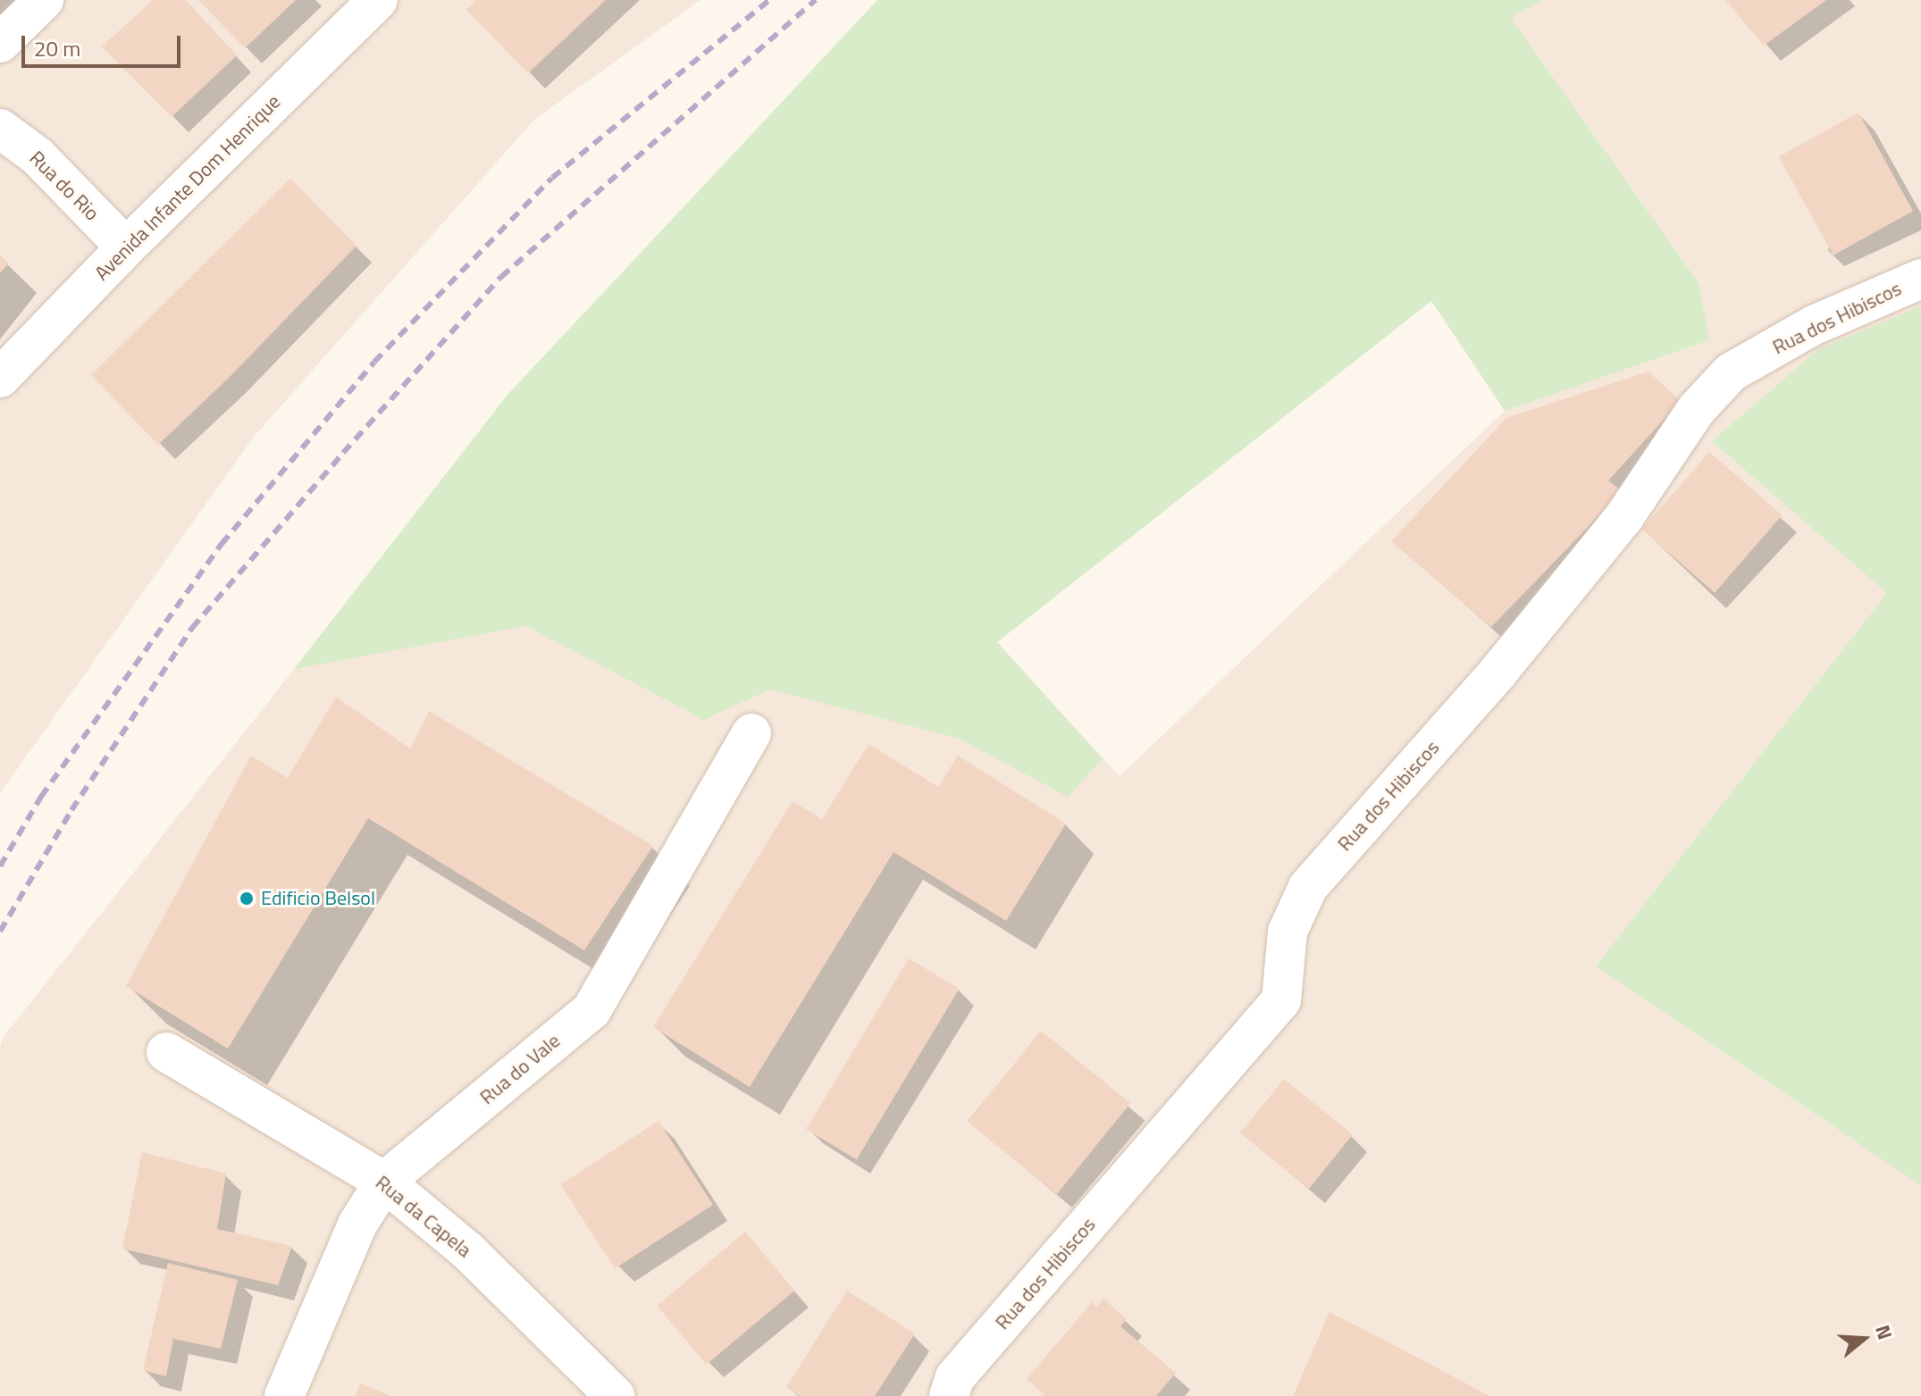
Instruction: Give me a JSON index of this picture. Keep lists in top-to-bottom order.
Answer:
{
  "streets": {
    "street": [
      "Rua do Rio",
      "Avenida Infante Dom Henrique",
      "Rua dos Hibiscos",
      "Rua do Vale",
      "Rua da Capela"
    ]
  },
  "crossings": [
    ["Rua do Rio", "Avenida Infante Dom Henrique"],
    ["Rua do Vale", "Rua da Capela"]
  ],
  "places": ["Edificio Belsol"],
  "scale_bar": "20 m",
  "north": "right"
}
